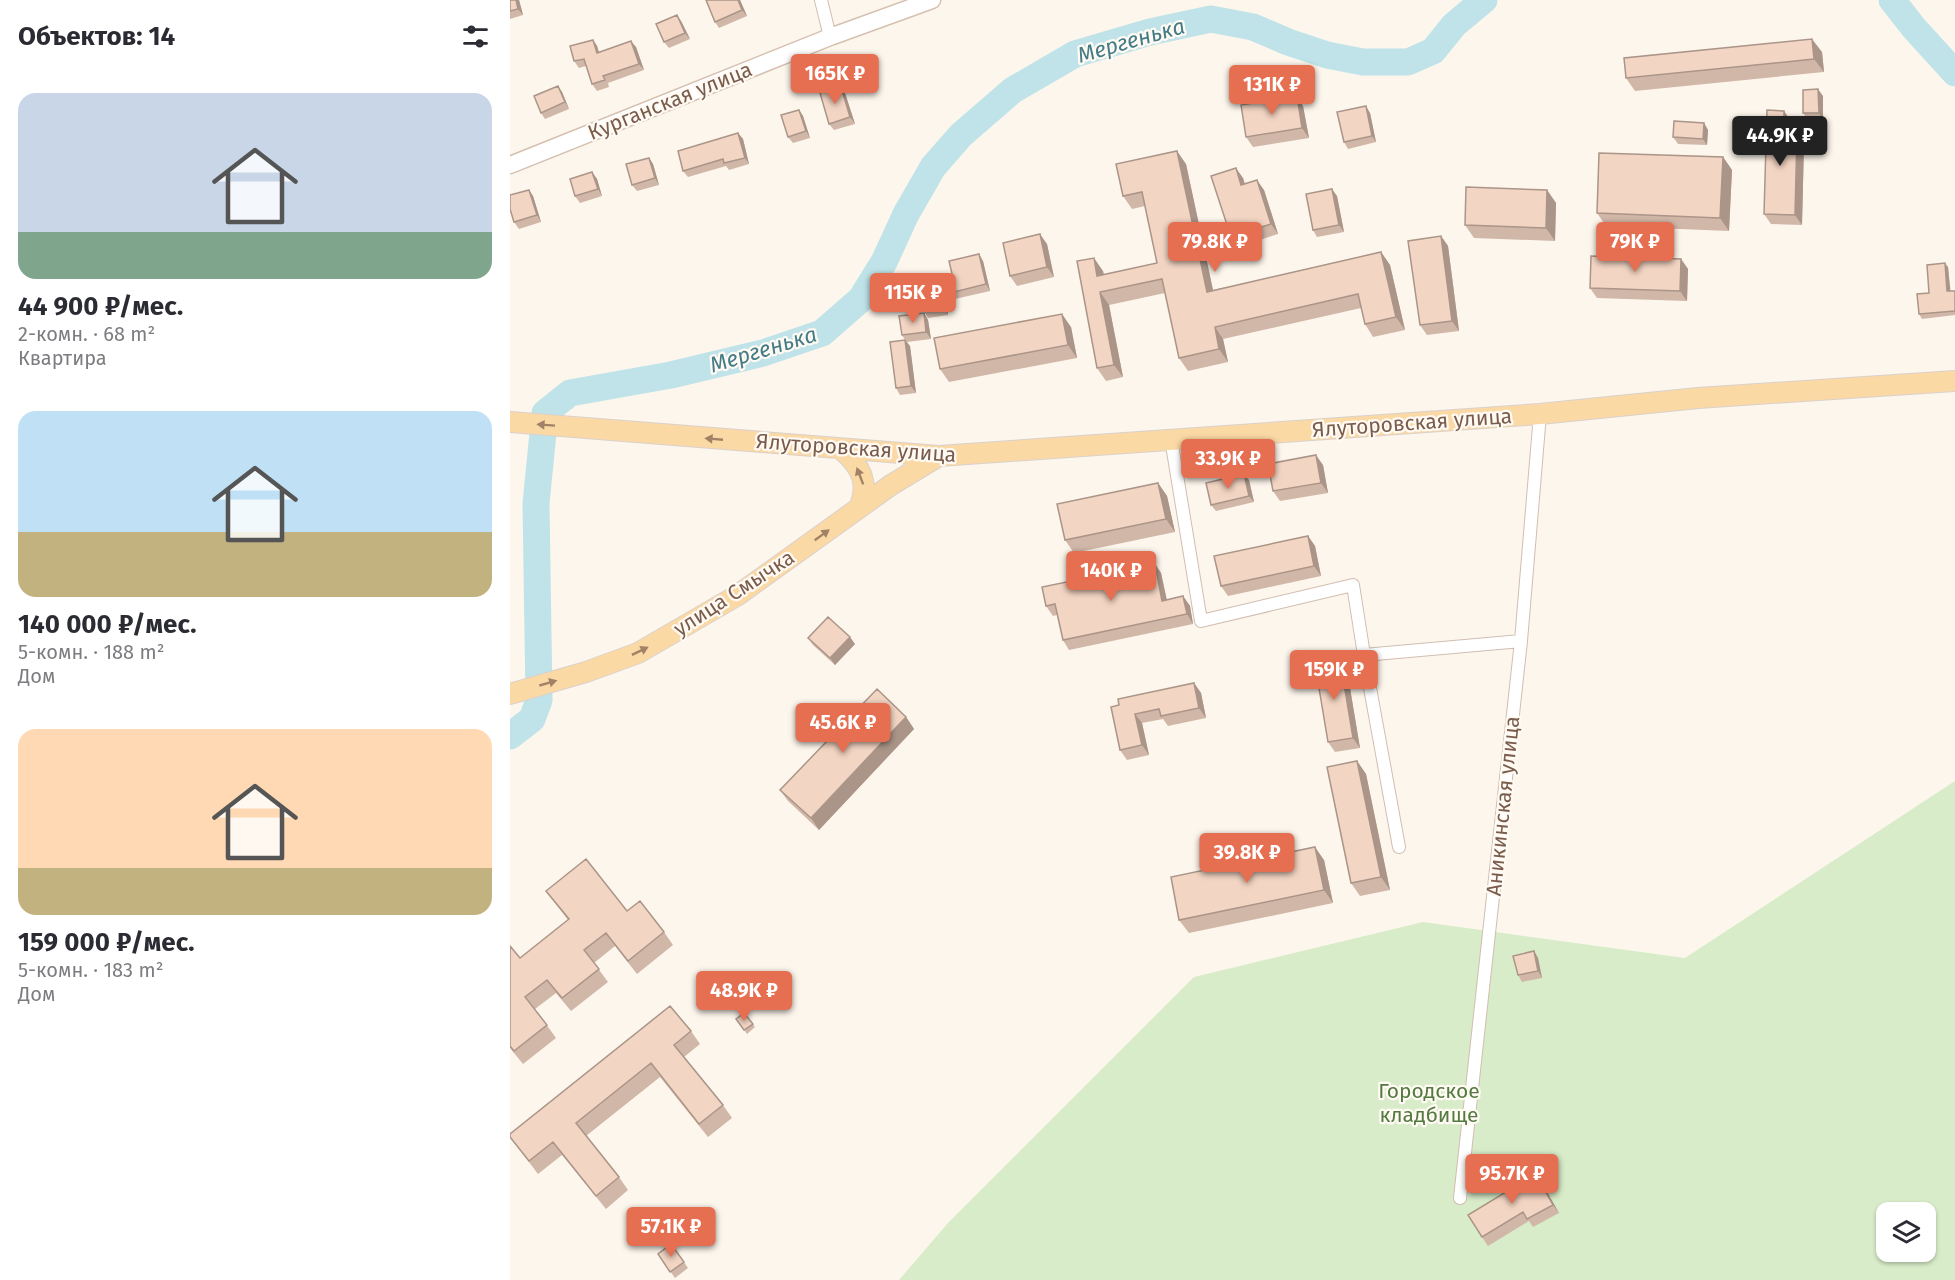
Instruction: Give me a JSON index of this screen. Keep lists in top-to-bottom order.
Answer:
{
  "streets": {
    "main road": ["Курганская улица", "Ялуторовская улица", "улица Смычка"],
    "street": ["Аникинская улица"]
  },
  "crossings": [
    ["Ялуторовская улица", "улица Смычка"],
    ["Ялуторовская улица", "Аникинская улица"]
  ],
  "one_way": ["улица Смычка"],
  "water": ["Мергенька"],
  "parks": ["Городское кладбище"],
  "page": {
    "heading": "Объектов: 14",
    "price": [
      "165K ₽",
      "131K ₽",
      "44.9K ₽",
      "79.8K ₽",
      "79K ₽",
      "115K ₽",
      "33.9K ₽",
      "140K ₽",
      "159K ₽",
      "45.6K ₽",
      "39.8K ₽",
      "48.9K ₽",
      "95.7K ₽",
      "57.1K ₽"
    ],
    "list": [
      {
        "name": "44 900 ₽/мес.",
        "note": "2-комн. · 68 m² · Квартира"
      },
      {
        "name": "140 000 ₽/мес.",
        "note": "5-комн. · 188 m² · Дом"
      },
      {
        "name": "159 000 ₽/мес.",
        "note": "5-комн. · 183 m² · Дом"
      }
    ]
  }
}
